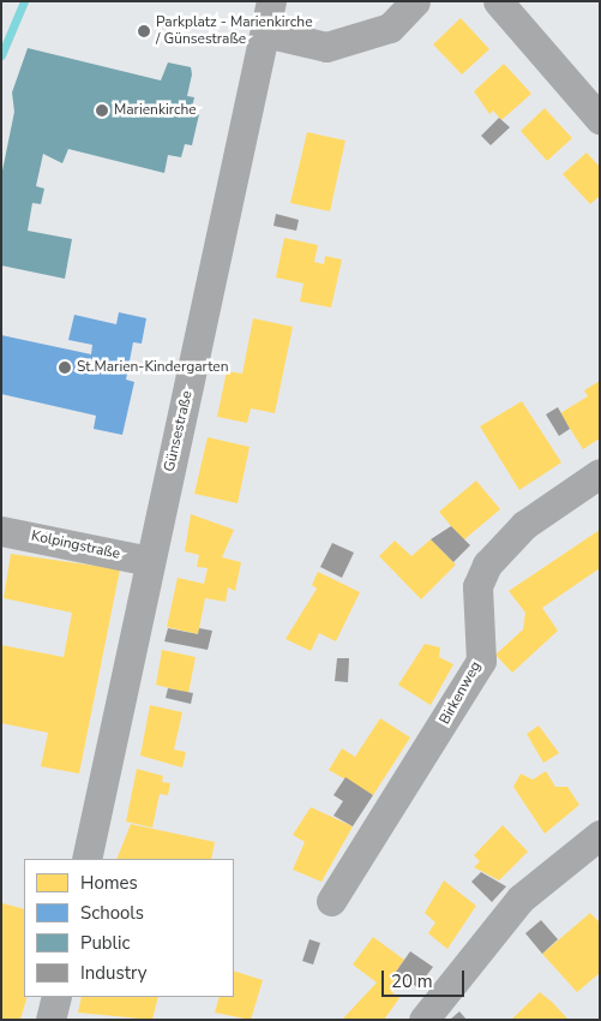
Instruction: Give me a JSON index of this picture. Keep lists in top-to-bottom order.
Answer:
{
  "streets": {
    "street": ["Günsestraße", "Kolpingstraße", "Birkenweg"]
  },
  "crossings": [
    ["Günsestraße", "Kolpingstraße"]
  ],
  "places": ["Parkplatz - Marienkirche / Günsestraße", "Marienkirche", "St.Marien-Kindergarten"],
  "legend": [
    "Homes",
    "Schools",
    "Public",
    "Industry"
  ],
  "scale_bar": "20 m"
}
